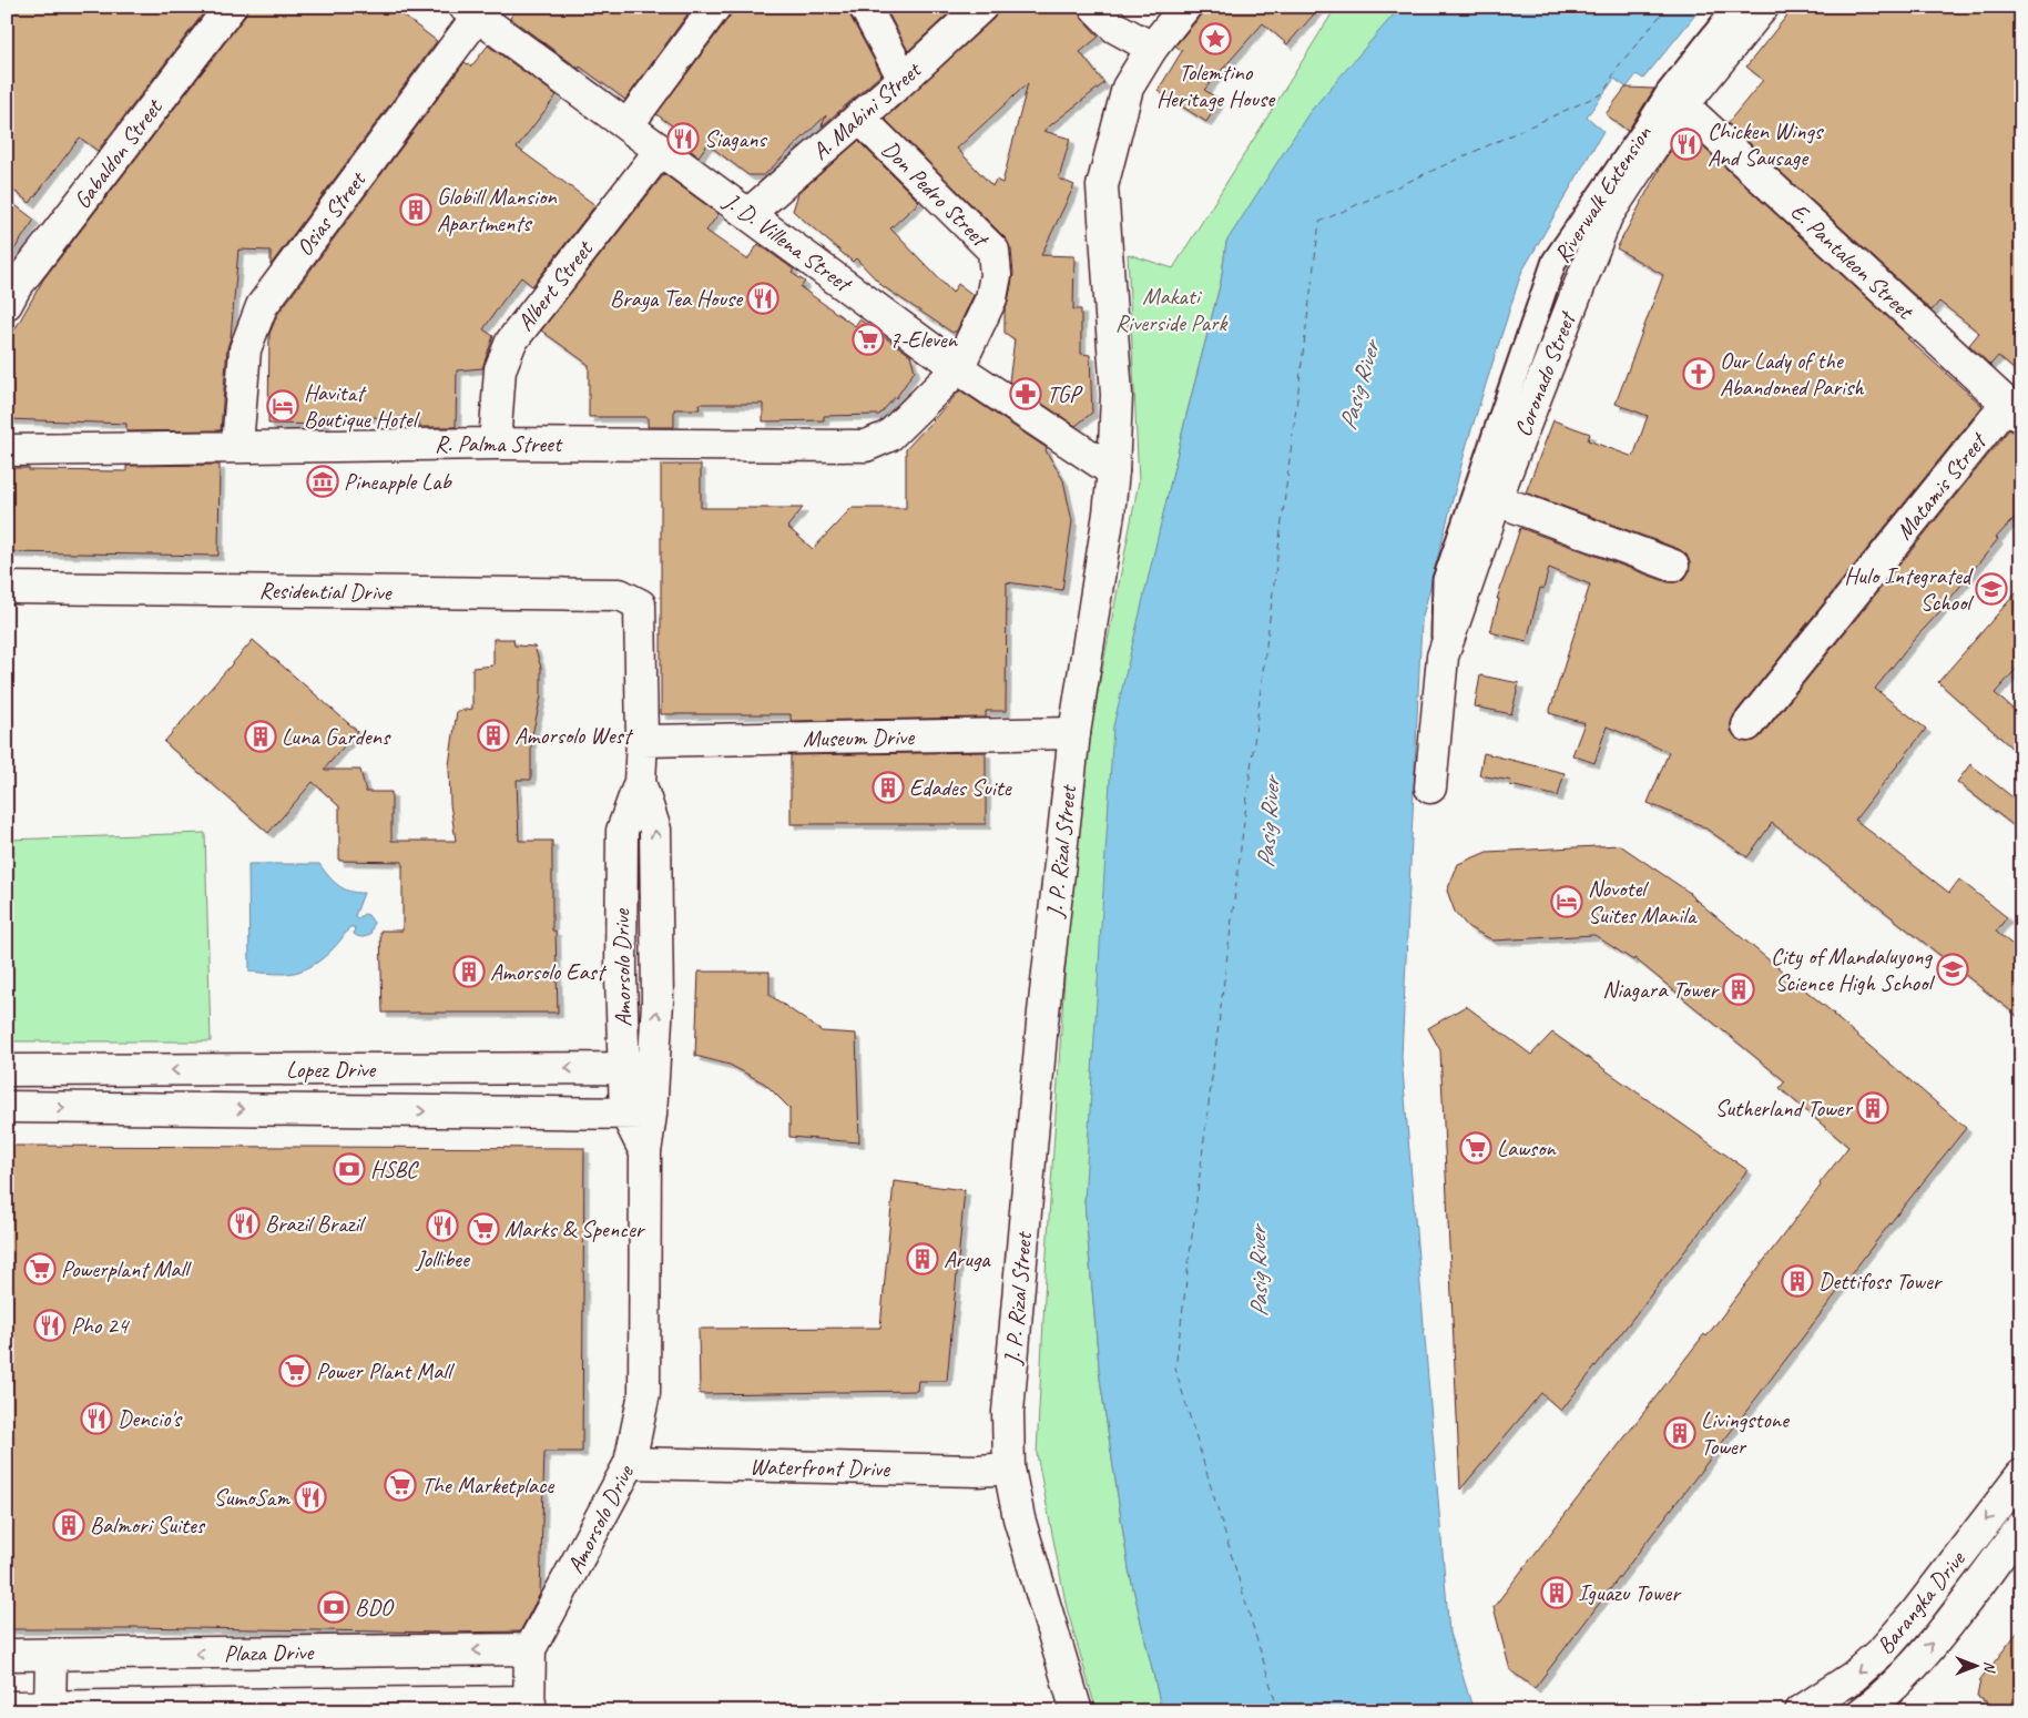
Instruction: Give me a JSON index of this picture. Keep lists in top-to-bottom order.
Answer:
{
  "streets": {
    "street": [
      "A. Mabini Street",
      "Gabaldon Street",
      "Don Pedro Street",
      "Riverwalk Extension",
      "Osias Street",
      "J. D. Villena Street",
      "E. Pantaleon Street",
      "Albert Street",
      "Coronado Street",
      "R. Palma Street",
      "Matamis Street",
      "Residential Drive",
      "Museum Drive",
      "J. P. Rizal Street",
      "Amorsolo Drive",
      "Lopez Drive",
      "Waterfront Drive",
      "Barangka Drive",
      "Plaza Drive"
    ]
  },
  "crossings": [
    ["A. Mabini Street", "Don Pedro Street"],
    ["A. Mabini Street", "J. D. Villena Street"],
    ["Don Pedro Street", "J. D. Villena Street"],
    ["Don Pedro Street", "R. Palma Street"],
    ["Riverwalk Extension", "Coronado Street"],
    ["Osias Street", "J. D. Villena Street"],
    ["Osias Street", "R. Palma Street"],
    ["J. D. Villena Street", "Albert Street"],
    ["J. D. Villena Street", "R. Palma Street"],
    ["J. D. Villena Street", "J. P. Rizal Street"],
    ["E. Pantaleon Street", "Coronado Street"],
    ["E. Pantaleon Street", "Matamis Street"],
    ["Albert Street", "R. Palma Street"],
    ["Residential Drive", "Amorsolo Drive"],
    ["Museum Drive", "J. P. Rizal Street"],
    ["Museum Drive", "Amorsolo Drive"],
    ["J. P. Rizal Street", "Waterfront Drive"],
    ["Amorsolo Drive", "Lopez Drive"],
    ["Amorsolo Drive", "Waterfront Drive"],
    ["Amorsolo Drive", "Plaza Drive"]
  ],
  "water": ["Pasig River"],
  "parks": ["Makati Riverside Park"],
  "places": {
    "place": ["Tolemtino Heritage House"],
    "restaurant": [
      "Siagans",
      "Chicken Wings And Sausage",
      "Braya Tea House",
      "Brazil Brazil",
      "Jollibee",
      "Pho 24",
      "Dencio's",
      "SumoSam"
    ],
    "building": [
      "Globill Mansion Apartments",
      "Amorsolo West",
      "Luna Gardens",
      "Edades Suite",
      "Amorsolo East",
      "Niagara Tower",
      "Sutherland Tower",
      "Aruga",
      "Dettifoss Tower",
      "Livingstone Tower",
      "Balmori Suites",
      "Iguazu Tower"
    ],
    "supermarket": [
      "7-Eleven",
      "Lawson",
      "Marks & Spencer",
      "Powerplant Mall",
      "Power Plant Mall",
      "The Marketplace"
    ],
    "church": ["Our Lady of the Abandoned Parish"],
    "pharmacy": ["TGP"],
    "hotel": ["Havitat Boutique Hotel", "Novotel Suites Manila"],
    "museum": ["Pineapple Lab"],
    "school or university": ["Hulo Integrated School", "City of Mandaluyong Science High School"],
    "bank": ["HSBC", "BDO"]
  },
  "north": "right"
}
